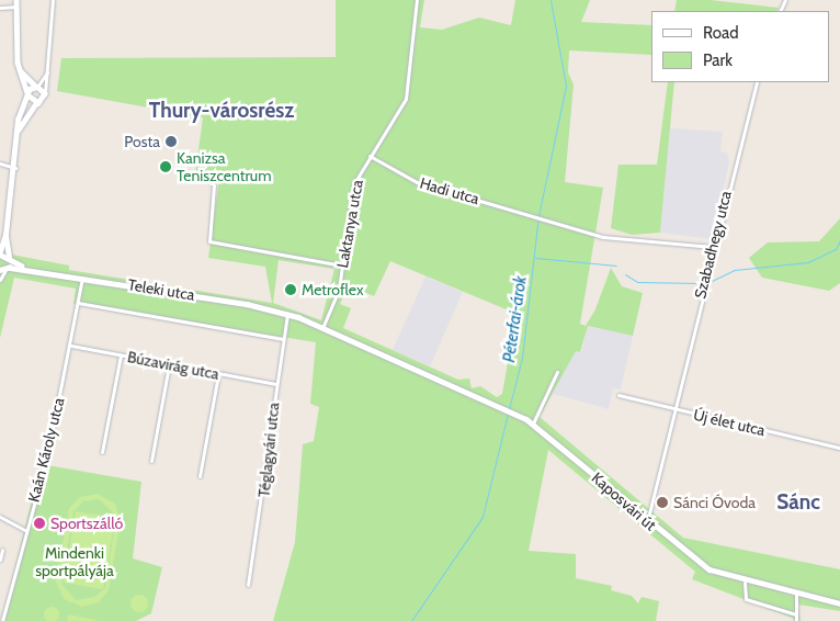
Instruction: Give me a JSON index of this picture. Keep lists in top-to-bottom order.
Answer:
{
  "streets": {
    "main road": ["Teleki utca", "Kaposvári út"],
    "street": [
      "Hadi utca",
      "Laktanya utca",
      "Szabadhegy utca",
      "Búzavirág utca",
      "Új élet utca",
      "Kaán Károly utca",
      "Téglagyári utca"
    ]
  },
  "crossings": [
    ["Hadi utca", "Laktanya utca"],
    ["Hadi utca", "Szabadhegy utca"],
    ["Laktanya utca", "Kaposvári út"],
    ["Szabadhegy utca", "Új élet utca"],
    ["Szabadhegy utca", "Kaposvári út"],
    ["Teleki utca", "Kaán Károly utca"],
    ["Teleki utca", "Téglagyári utca"],
    ["Teleki utca", "Kaposvári út"],
    ["Búzavirág utca", "Kaán Károly utca"],
    ["Búzavirág utca", "Téglagyári utca"],
    ["Téglagyári utca", "Kaposvári út"]
  ],
  "districts": ["Thury-városrész", "Sánc"],
  "water": ["Péterfai-árok"],
  "parks": ["Mindenki sportpályája"],
  "places": [
    "Posta",
    "Kanizsa Teniszcentrum",
    "Metroflex",
    "Sánci Óvoda",
    "Sportszálló"
  ],
  "legend": ["Road", "Park"]
}
